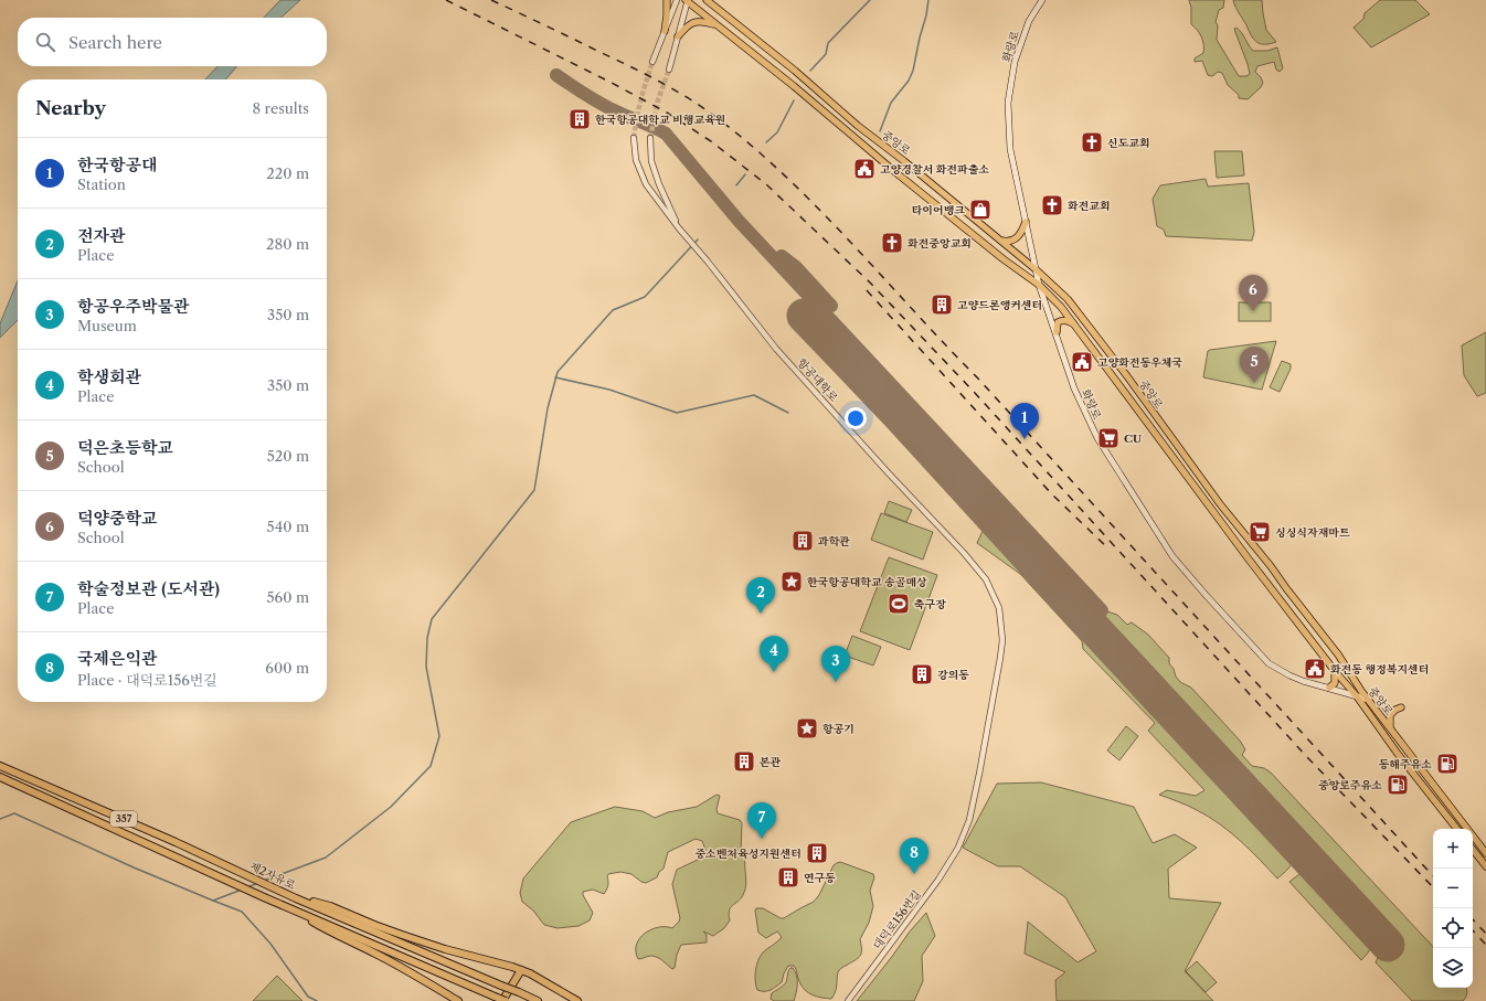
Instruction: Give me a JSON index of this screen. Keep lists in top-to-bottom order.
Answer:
{
  "streets": {
    "highway": ["357", "제2자유로"],
    "main road": ["화랑로", "중앙로"],
    "street": ["항공대학로", "대덕로156번길"]
  },
  "crossings": [
    ["화랑로", "중앙로"],
    ["항공대학로", "대덕로156번길"]
  ],
  "places": {
    "building": [
      "한국항공대학교 비행교육원",
      "고양드론앵커센터",
      "과학관",
      "강의동",
      "본관",
      "중소벤처육성지원센터",
      "연구동"
    ],
    "church": ["신도교회", "화전교회", "화전중앙교회"],
    "public building": ["고양경찰서 화전파출소", "고양화전동우체국", "화전동 행정복지센터"],
    "shop": ["타이어뱅크"],
    "supermarket": ["CU", "싱싱식자재마트"],
    "place": ["한국항공대학교 송골매상", "항공기"],
    "sports": ["축구장"],
    "fuel station": ["동해주유소", "중앙로주유소"]
  },
  "page": {
    "search": "Search here",
    "heading": ["Nearby", "8 results"],
    "list": [
      {
        "mark": "1",
        "name": "한국항공대",
        "note": "Station",
        "value": "220 m"
      },
      {
        "mark": "2",
        "name": "전자관",
        "note": "Place",
        "value": "280 m"
      },
      {
        "mark": "3",
        "name": "항공우주박물관",
        "note": "Museum",
        "value": "350 m"
      },
      {
        "mark": "4",
        "name": "학생회관",
        "note": "Place",
        "value": "350 m"
      },
      {
        "mark": "5",
        "name": "덕은초등학교",
        "note": "School",
        "value": "520 m"
      },
      {
        "mark": "6",
        "name": "덕양중학교",
        "note": "School",
        "value": "540 m"
      },
      {
        "mark": "7",
        "name": "학술정보관 (도서관)",
        "note": "Place",
        "value": "560 m"
      },
      {
        "mark": "8",
        "name": "국제은익관",
        "note": "Place · 대덕로156번길",
        "value": "600 m"
      }
    ],
    "pins": [
      "6",
      "5",
      "1",
      "2",
      "4",
      "3",
      "7",
      "8"
    ],
    "map_buttons": ["+", "−"]
  }
}
